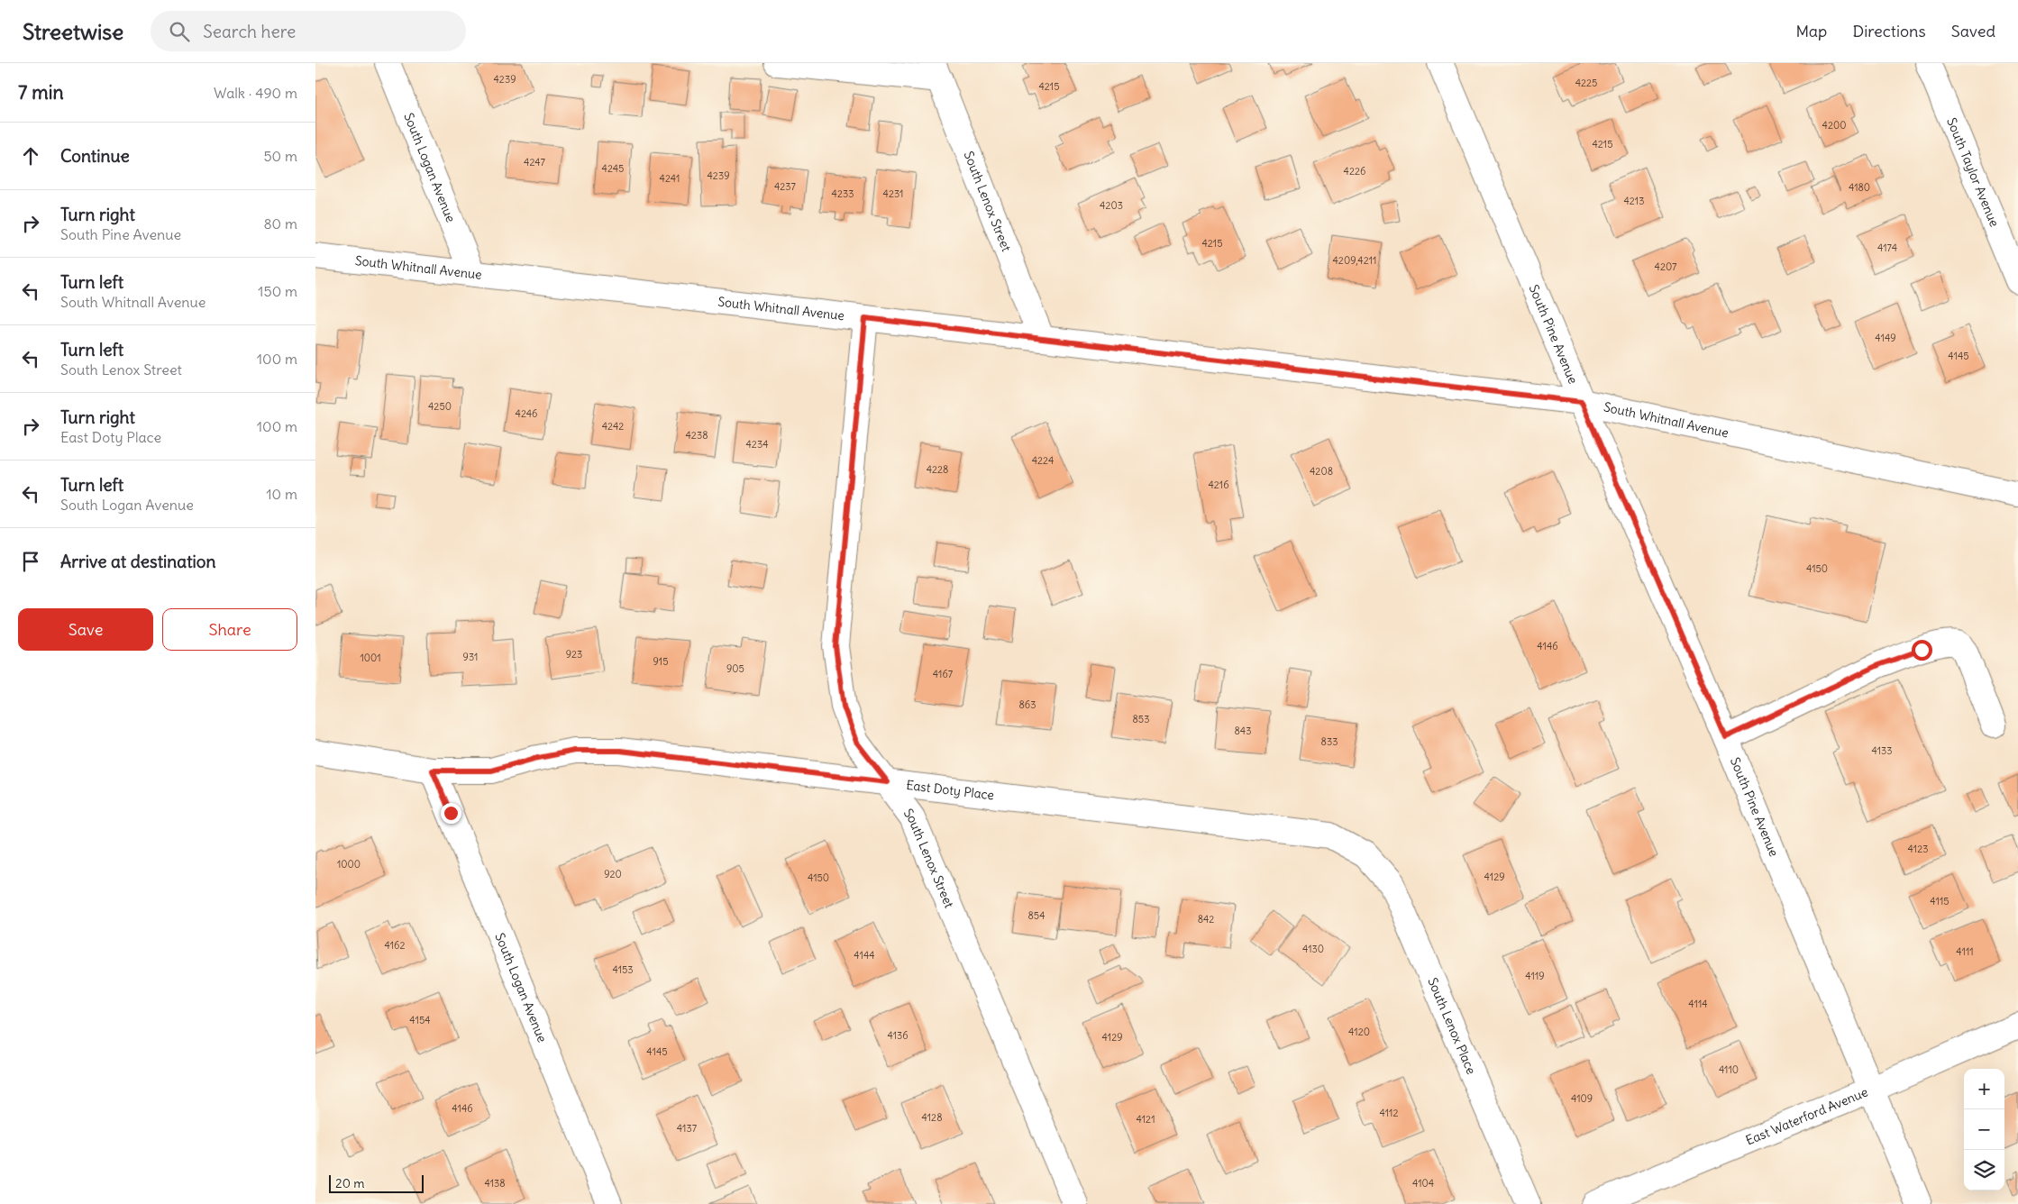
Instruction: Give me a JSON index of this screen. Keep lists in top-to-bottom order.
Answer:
{
  "streets": {
    "street": [
      "South Logan Avenue",
      "South Taylor Avenue",
      "South Lenox Street",
      "South Whitnall Avenue",
      "South Pine Avenue",
      "East Doty Place",
      "South Lenox Place",
      "East Waterford Avenue"
    ]
  },
  "crossings": [
    ["South Logan Avenue", "South Whitnall Avenue"],
    ["South Logan Avenue", "East Doty Place"],
    ["South Lenox Street", "South Whitnall Avenue"],
    ["South Lenox Street", "East Doty Place"],
    ["South Whitnall Avenue", "South Pine Avenue"],
    ["South Pine Avenue", "East Waterford Avenue"],
    ["East Doty Place", "South Lenox Place"]
  ],
  "house_numbers": [
    "4239",
    "4225",
    "4215",
    "4200",
    "4215",
    "4247",
    "4245",
    "4226",
    "4239",
    "4241",
    "4237",
    "4180",
    "4233",
    "4231",
    "4213",
    "4203",
    "4215",
    "4174",
    "4209,4211",
    "4207",
    "4149",
    "4145",
    "4250",
    "4246",
    "4242",
    "4238",
    "4234",
    "4224",
    "4228",
    "4208",
    "4216",
    "4150",
    "4146",
    "923",
    "931",
    "1001",
    "915",
    "905",
    "4167",
    "863",
    "853",
    "843",
    "833",
    "4133",
    "4123",
    "1000",
    "920",
    "4129",
    "4150",
    "4115",
    "854",
    "842",
    "4162",
    "4130",
    "4111",
    "4144",
    "4153",
    "4119",
    "4114",
    "4154",
    "4120",
    "4136",
    "4129",
    "4145",
    "4110",
    "4109",
    "4146",
    "4112",
    "4128",
    "4121",
    "4137",
    "4138",
    "4104"
  ],
  "scale_bar": "20 m",
  "page": {
    "header": "Streetwise",
    "search": "Search here",
    "nav": ["Map", "Directions", "Saved"],
    "heading": ["7 min", "Walk · 490 m"],
    "list": [
      ["Continue", "50 m"],
      ["Turn right", "South Pine Avenue", "80 m"],
      ["Turn left", "South Whitnall Avenue", "150 m"],
      ["Turn left", "South Lenox Street", "100 m"],
      ["Turn right", "East Doty Place", "100 m"],
      ["Turn left", "South Logan Avenue", "10 m"],
      "Arrive at destination"
    ],
    "buttons": ["Save", "Share"],
    "map_buttons": ["+", "−"],
    "scale": "20 m"
  }
}
